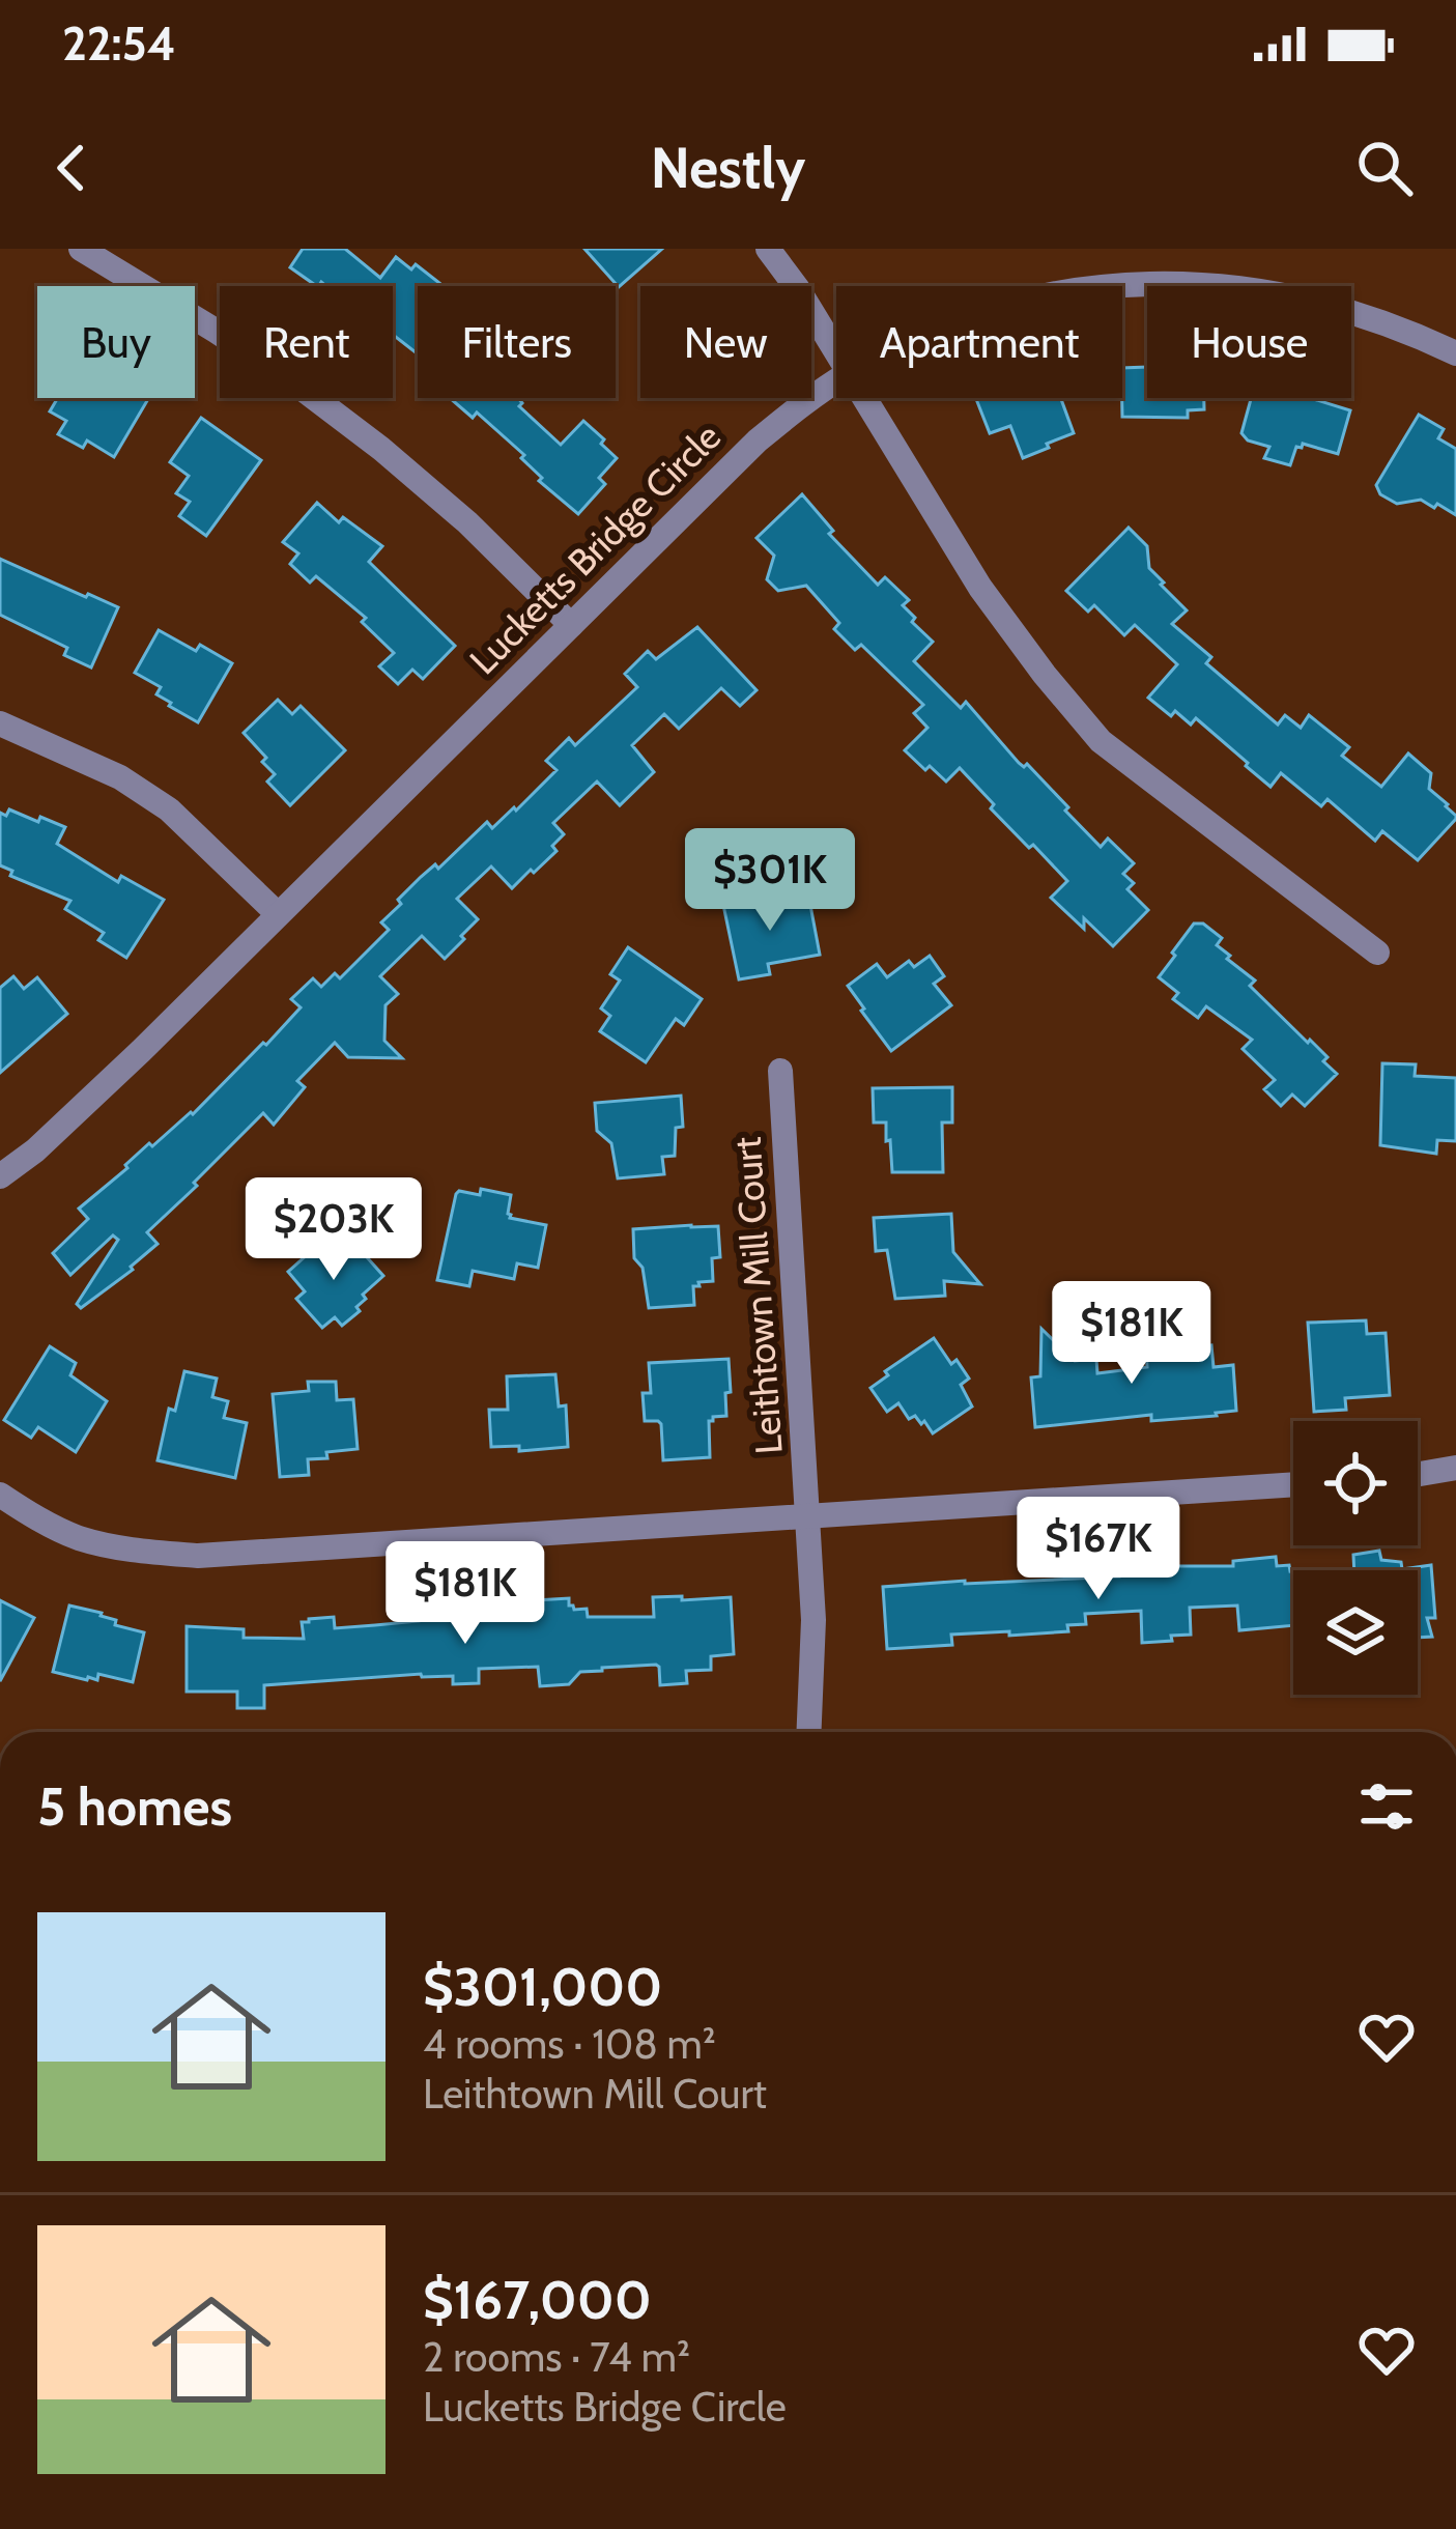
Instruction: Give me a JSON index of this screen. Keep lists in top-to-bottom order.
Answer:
{
  "streets": {
    "street": ["Lucketts Bridge Circle", "Leithtown Mill Court"]
  },
  "page": {
    "status": "22:54",
    "header": "Nestly",
    "chip": [
      "Buy",
      "Rent",
      "Filters",
      "New",
      "Apartment",
      "House"
    ],
    "price": [
      "$301K",
      "$203K",
      "$181K",
      "$167K",
      "$181K"
    ],
    "heading": "5 homes",
    "list": [
      {
        "name": "$301,000",
        "note": "4 rooms · 108 m² · Leithtown Mill Court"
      },
      {
        "name": "$167,000",
        "note": "2 rooms · 74 m² · Lucketts Bridge Circle"
      }
    ]
  }
}
